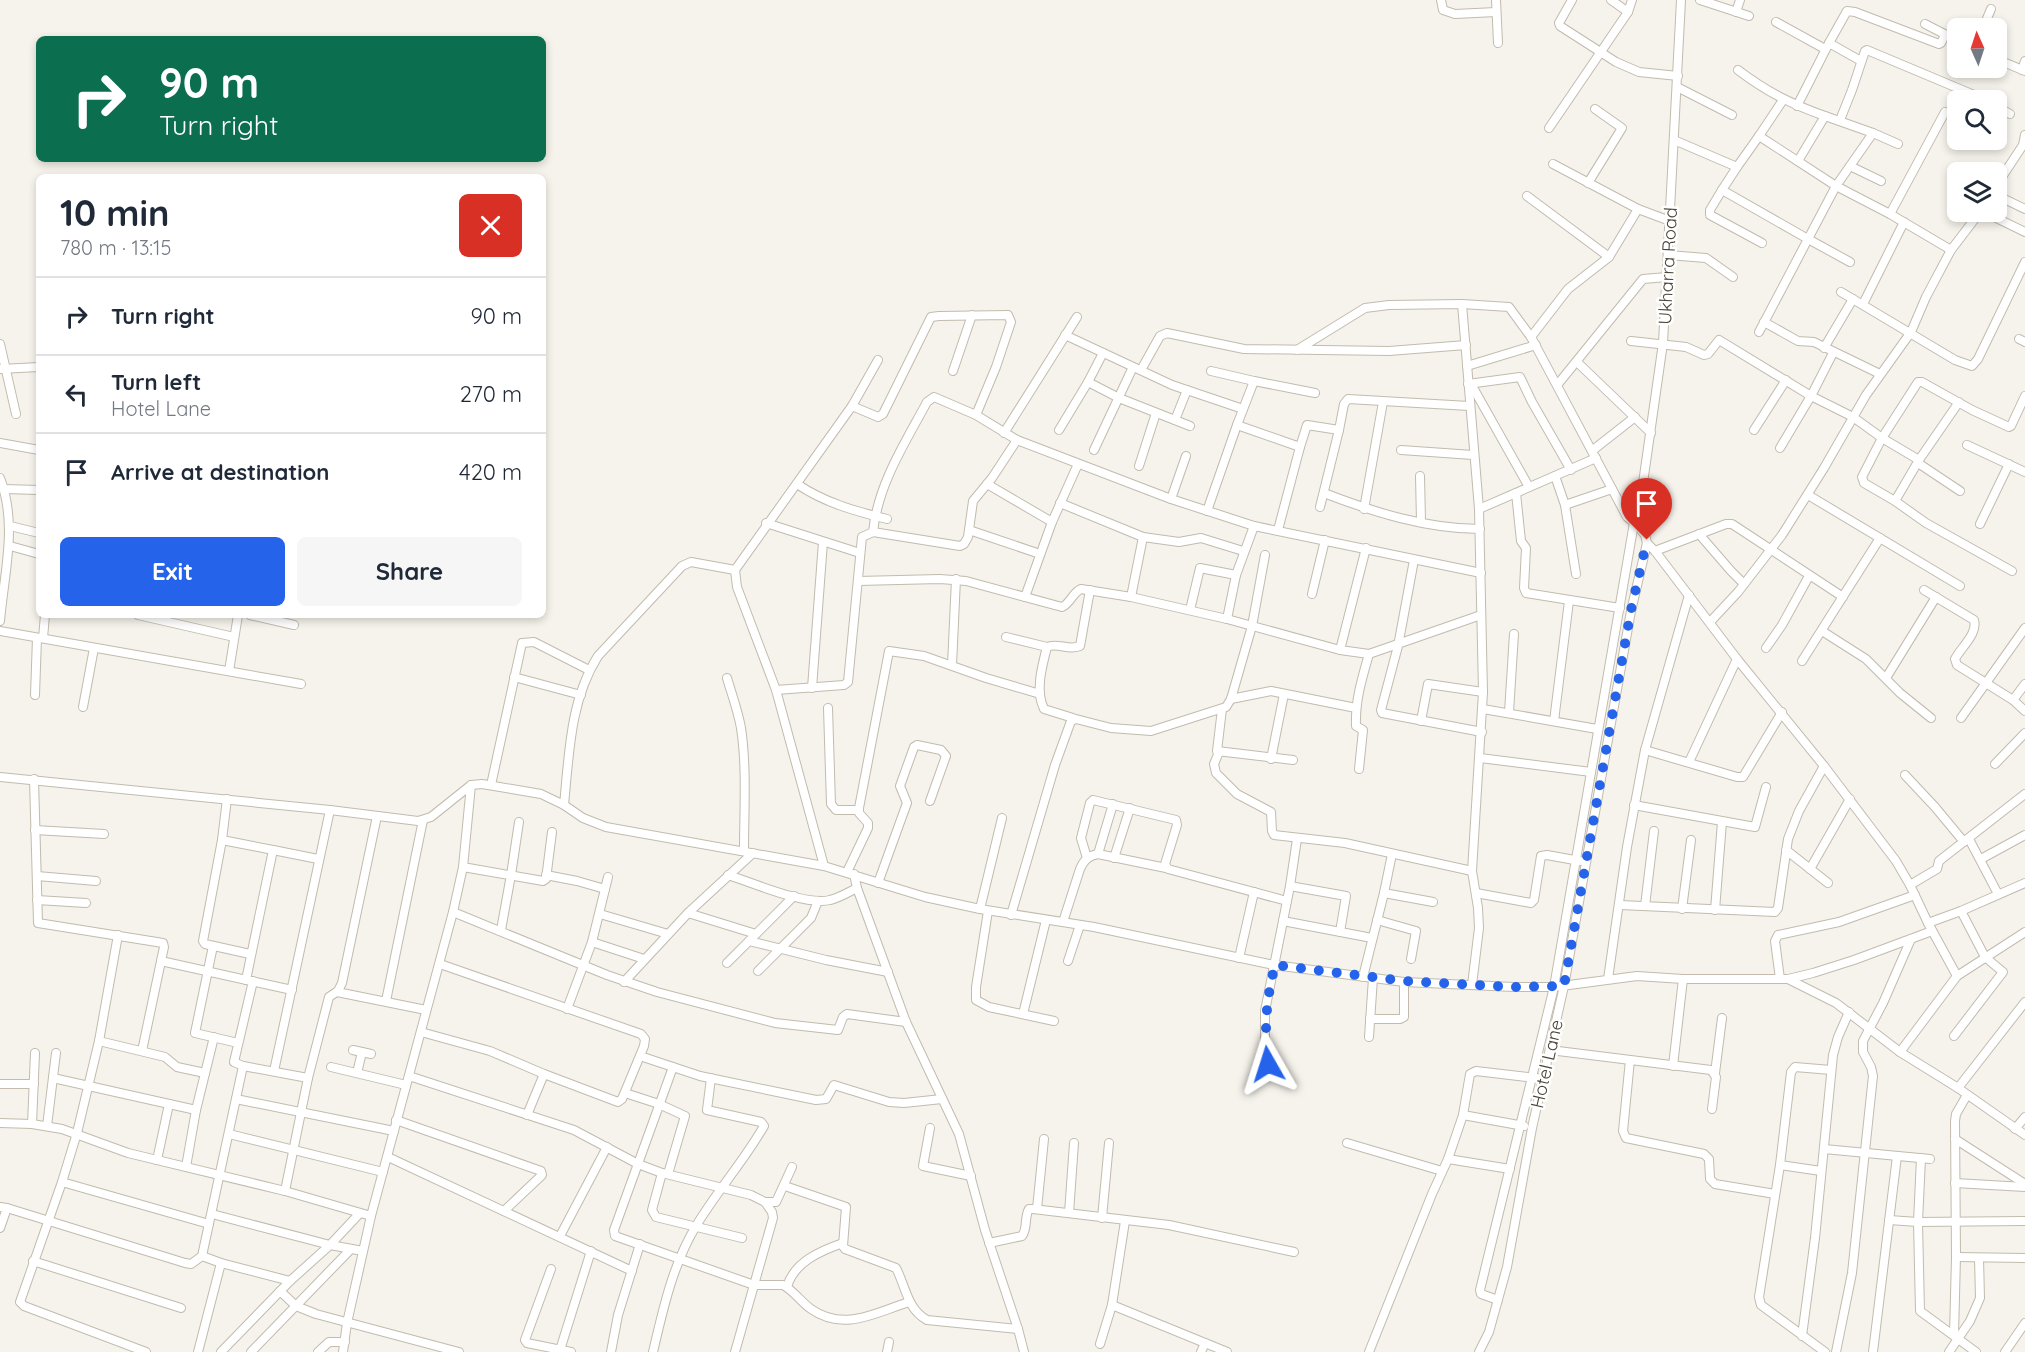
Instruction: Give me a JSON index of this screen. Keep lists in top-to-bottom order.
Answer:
{
  "streets": {
    "street": ["Ukharra Road", "Hotel Lane"]
  },
  "crossings": [
    ["Ukharra Road", "Hotel Lane"]
  ],
  "north": "top",
  "page": {
    "turn": ["90 m", "Turn right"],
    "heading": ["10 min", "780 m · 13:15"],
    "list": [
      {
        "name": "Turn right",
        "value": "90 m"
      },
      {
        "name": "Turn left",
        "note": "Hotel Lane",
        "value": "270 m"
      },
      {
        "name": "Arrive at destination",
        "value": "420 m"
      }
    ],
    "buttons": ["Exit", "Share"]
  }
}
